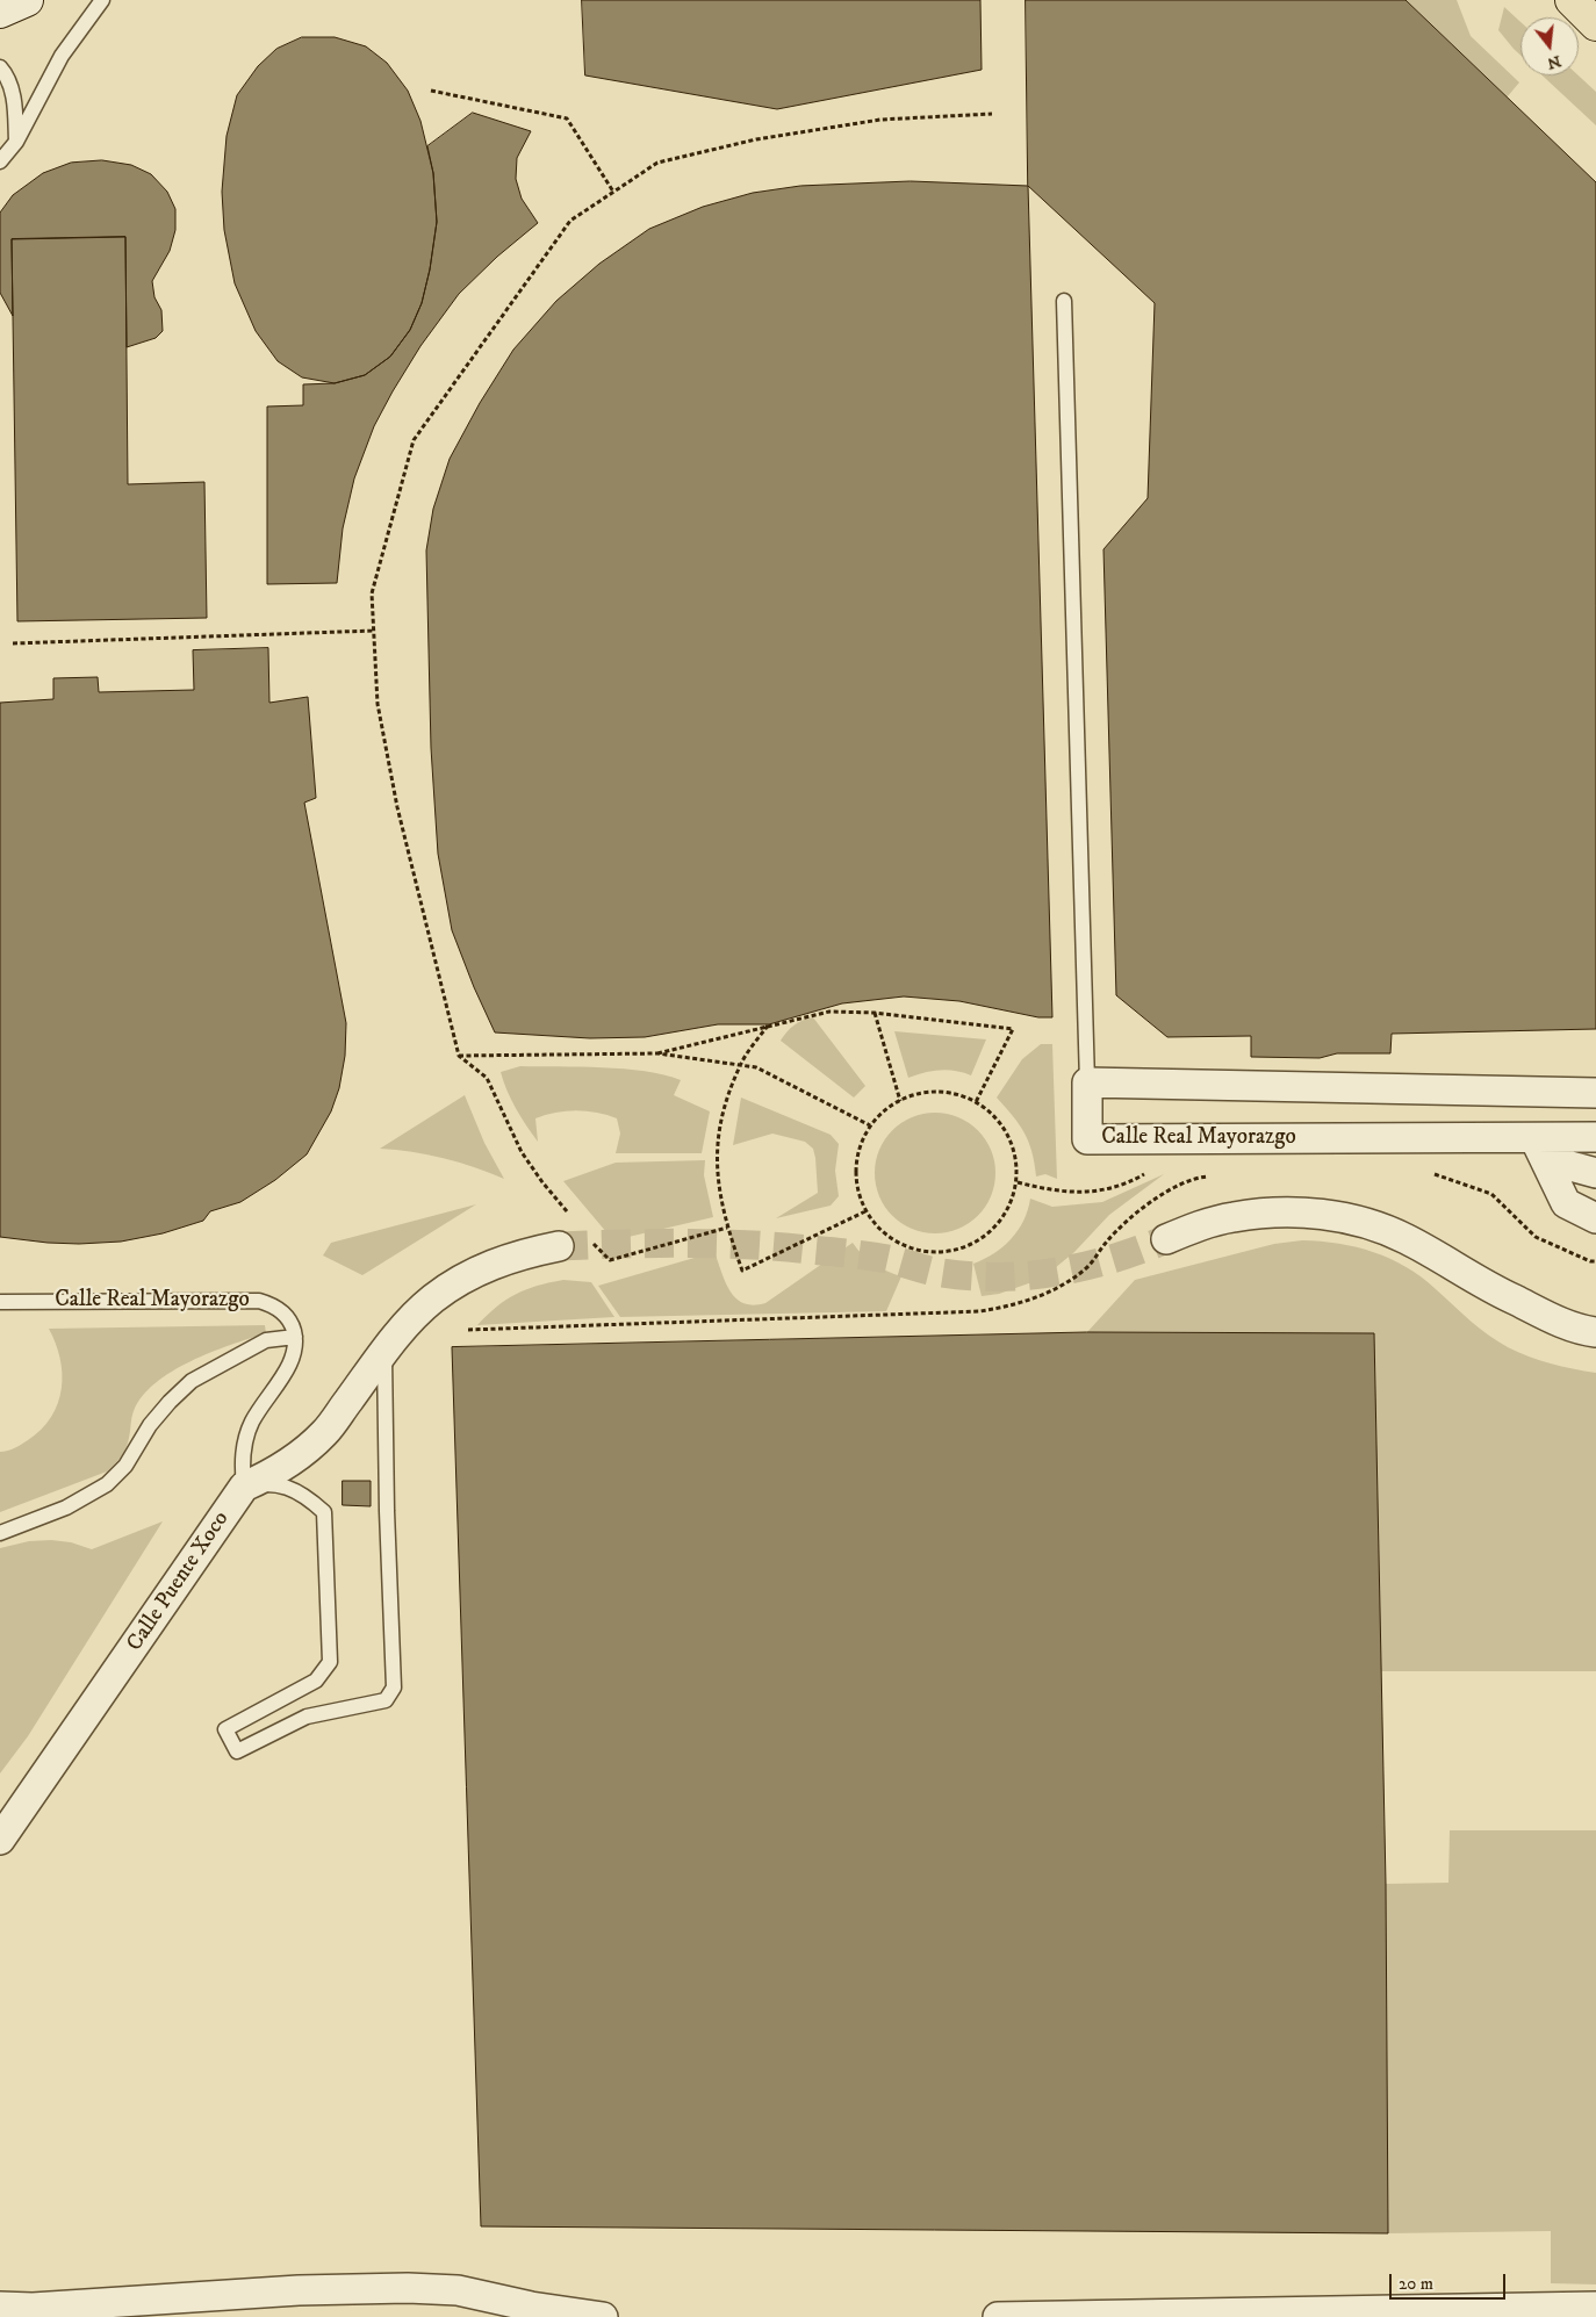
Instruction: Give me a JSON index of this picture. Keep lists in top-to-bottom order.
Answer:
{
  "streets": {
    "street": ["Calle Real Mayorazgo", "Calle Puente Xoco"]
  },
  "scale_bar": "20 m",
  "north": "bottom"
}
